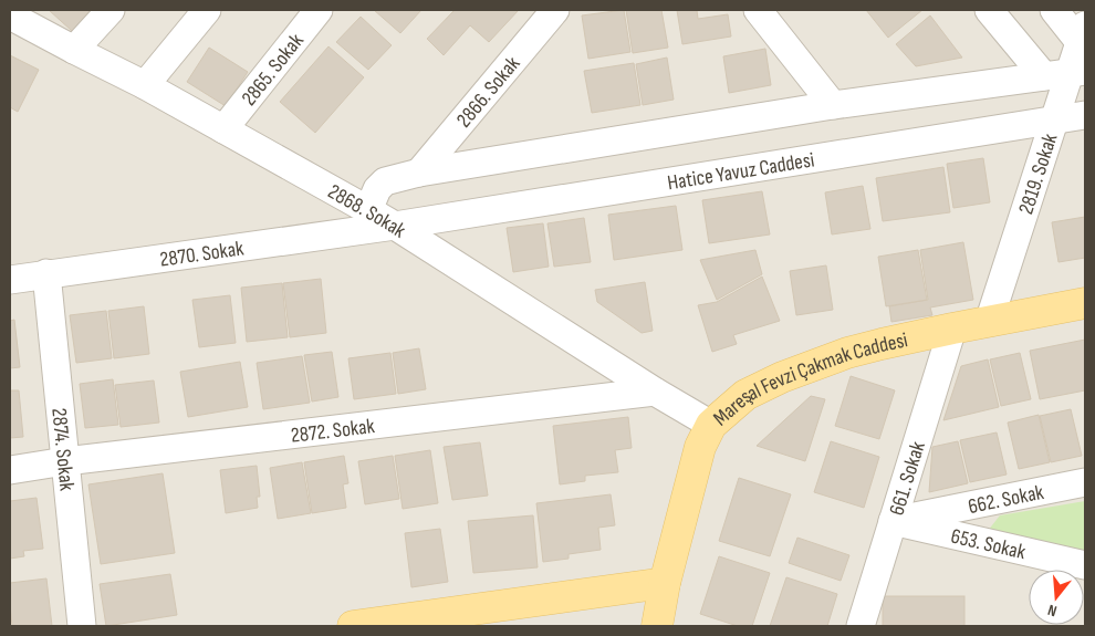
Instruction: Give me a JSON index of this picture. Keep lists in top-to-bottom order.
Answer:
{
  "streets": {
    "main road": ["Mareşal Fevzi Çakmak Caddesi"],
    "street": [
      "2865. Sokak",
      "2866. Sokak",
      "Hatice Yavuz Caddesi",
      "2819. Sokak",
      "2868. Sokak",
      "2870. Sokak",
      "2872. Sokak",
      "2874. Sokak",
      "661. Sokak",
      "662. Sokak",
      "653. Sokak"
    ]
  },
  "crossings": [
    ["2865. Sokak", "2868. Sokak"],
    ["Hatice Yavuz Caddesi", "2819. Sokak"],
    ["Hatice Yavuz Caddesi", "2868. Sokak"],
    ["Hatice Yavuz Caddesi", "2870. Sokak"],
    ["2819. Sokak", "Mareşal Fevzi Çakmak Caddesi"],
    ["2868. Sokak", "2870. Sokak"],
    ["2868. Sokak", "Mareşal Fevzi Çakmak Caddesi"],
    ["2868. Sokak", "2872. Sokak"],
    ["2870. Sokak", "2874. Sokak"],
    ["Mareşal Fevzi Çakmak Caddesi", "661. Sokak"],
    ["2872. Sokak", "2874. Sokak"],
    ["661. Sokak", "662. Sokak"],
    ["661. Sokak", "653. Sokak"],
    ["662. Sokak", "653. Sokak"]
  ],
  "north": "bottom"
}
